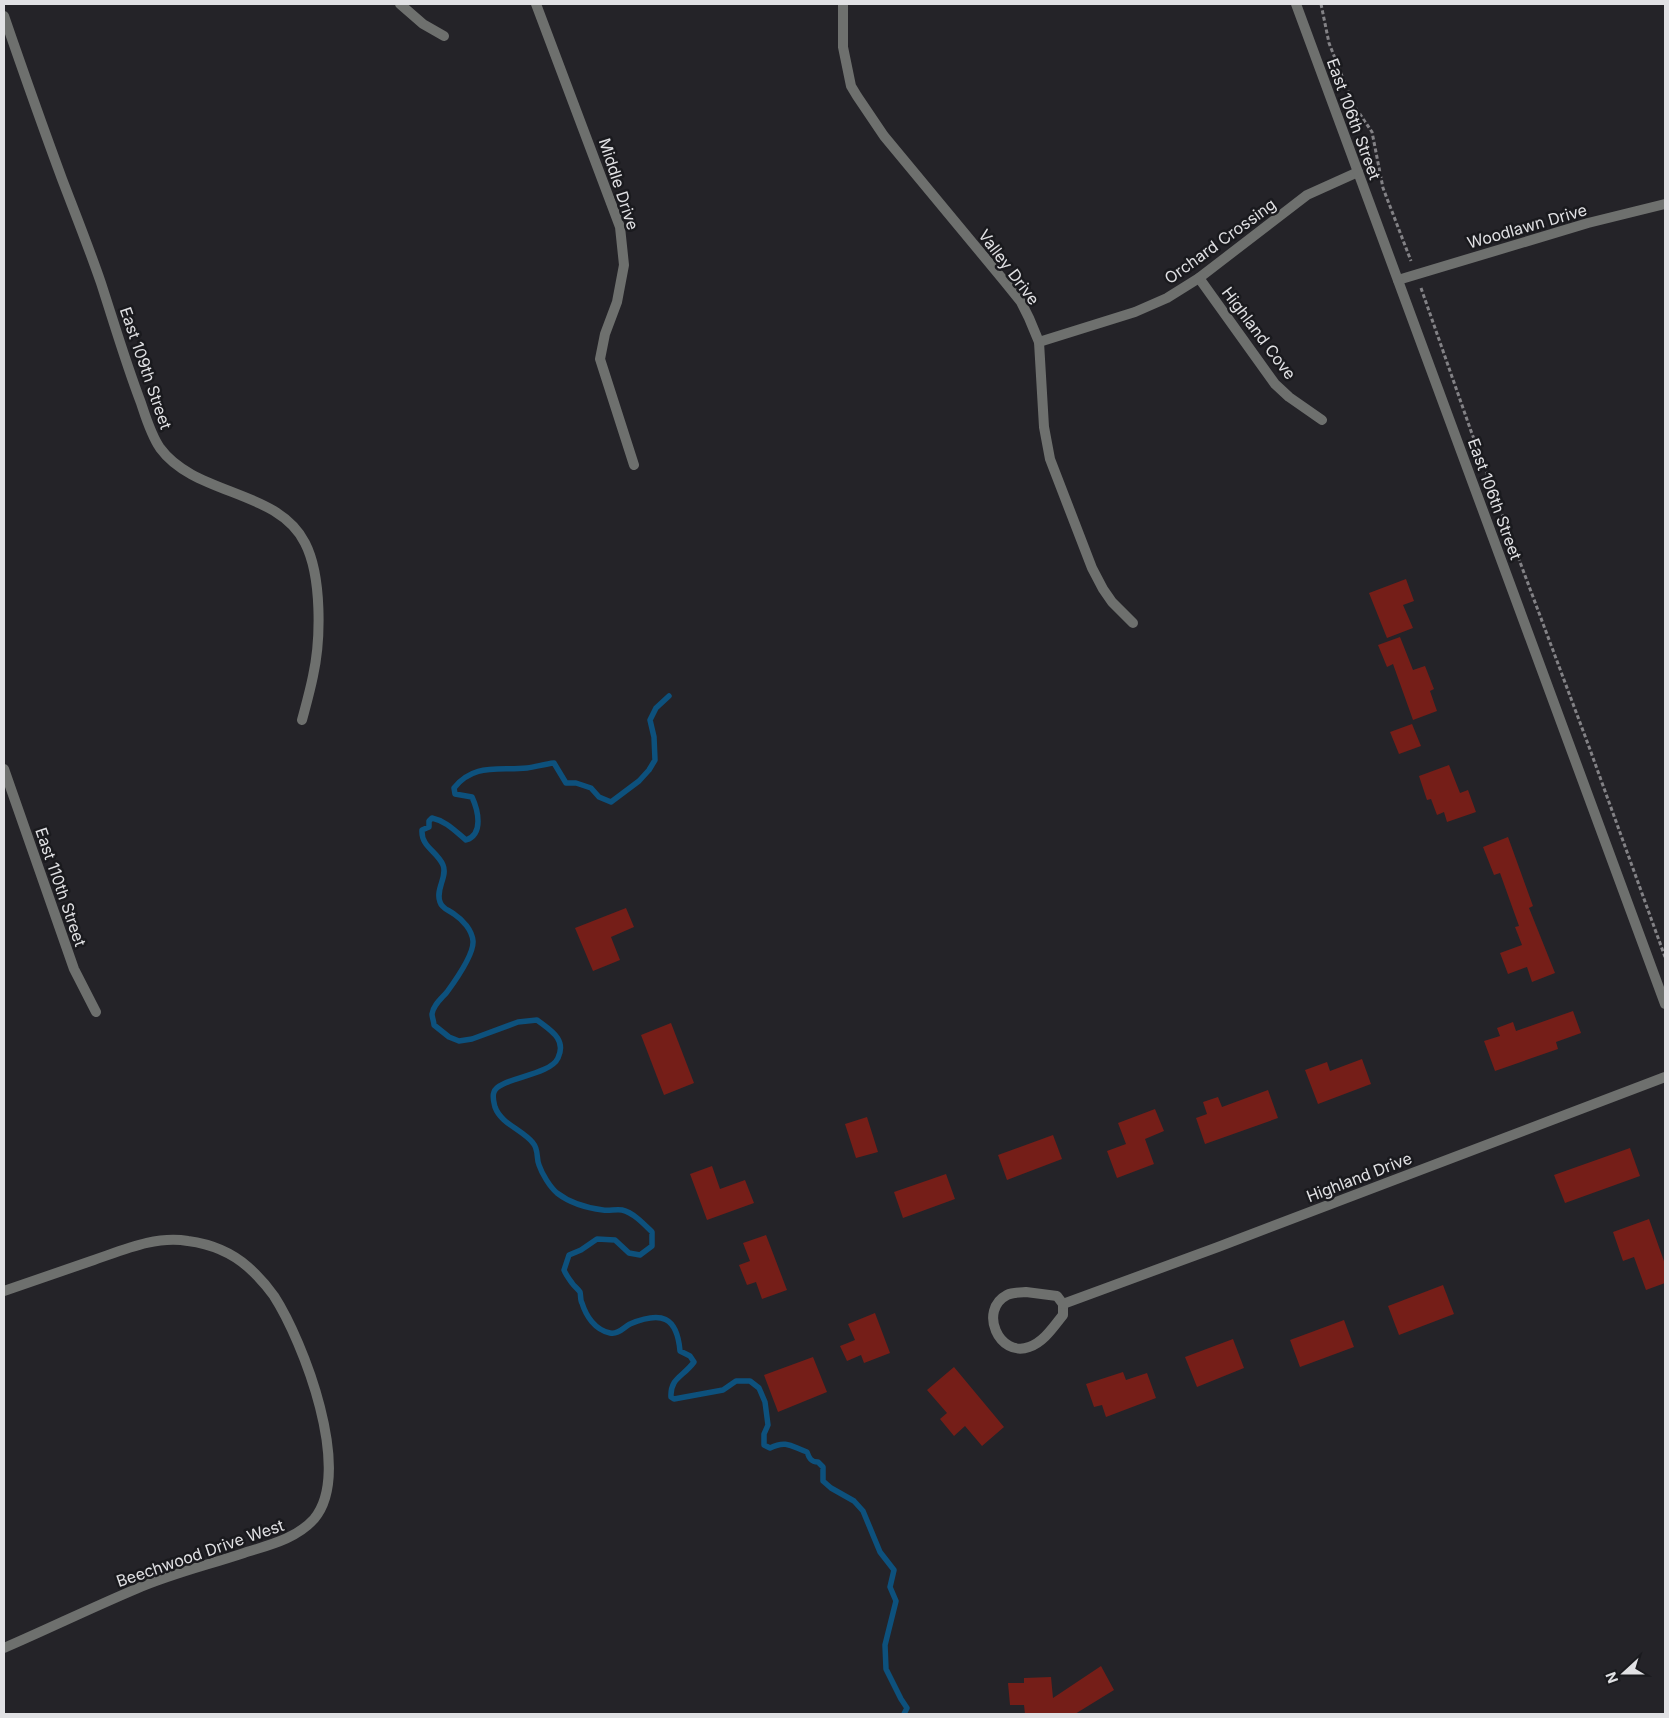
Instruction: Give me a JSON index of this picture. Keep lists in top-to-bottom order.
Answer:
{
  "streets": {
    "street": [
      "East 106th Street",
      "Middle Drive",
      "Woodlawn Drive",
      "Orchard Crossing",
      "Valley Drive",
      "Highland Cove",
      "East 109th Street",
      "East 110th Street",
      "Highland Drive",
      "Beechwood Drive West"
    ]
  },
  "crossings": [
    ["East 106th Street", "Woodlawn Drive"],
    ["East 106th Street", "Orchard Crossing"],
    ["Orchard Crossing", "Valley Drive"],
    ["Orchard Crossing", "Highland Cove"]
  ],
  "north": "left"
}
